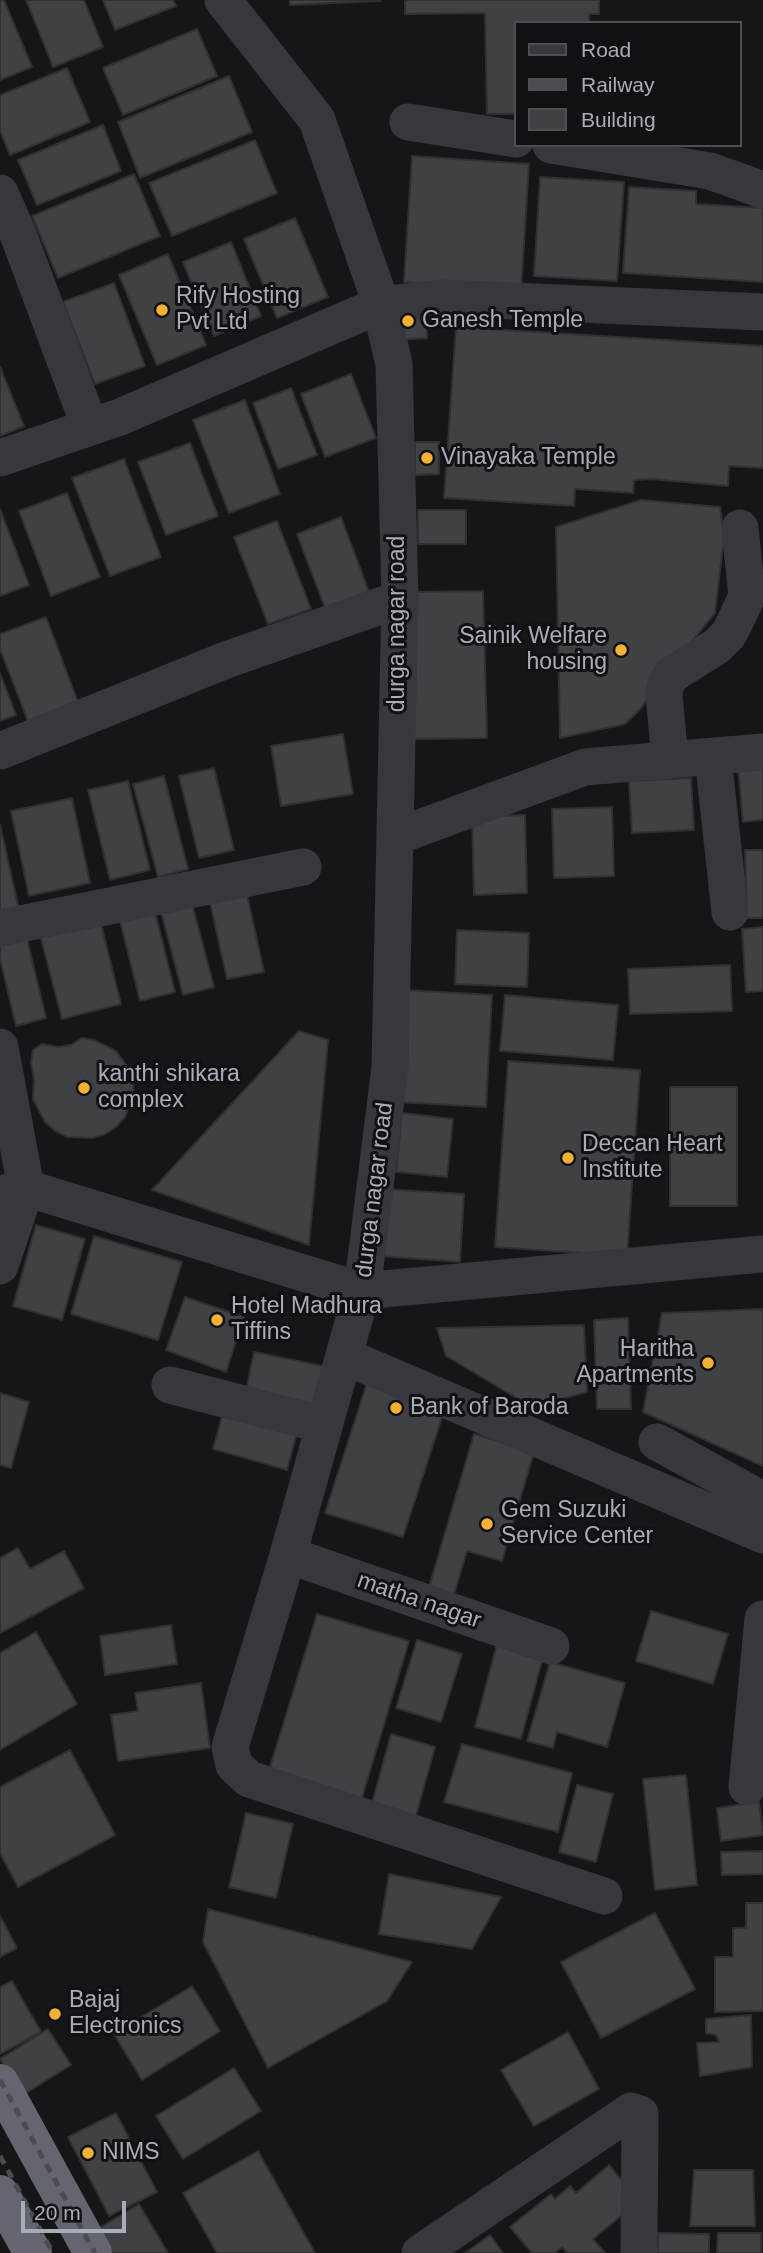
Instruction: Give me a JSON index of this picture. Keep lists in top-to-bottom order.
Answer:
{
  "streets": {
    "street": ["durga nagar road", "matha nagar"]
  },
  "crossings": [
    ["durga nagar road", "matha nagar"]
  ],
  "places": [
    "Rify Hosting Pvt Ltd",
    "Ganesh Temple",
    "Vinayaka Temple",
    "Sainik Welfare housing",
    "kanthi shikara complex",
    "Deccan Heart Institute",
    "Hotel Madhura Tiffins",
    "Haritha Apartments",
    "Bank of Baroda",
    "Gem Suzuki Service Center",
    "Bajaj Electronics",
    "NIMS"
  ],
  "legend": ["Road", "Railway", "Building"],
  "scale_bar": "20 m"
}
